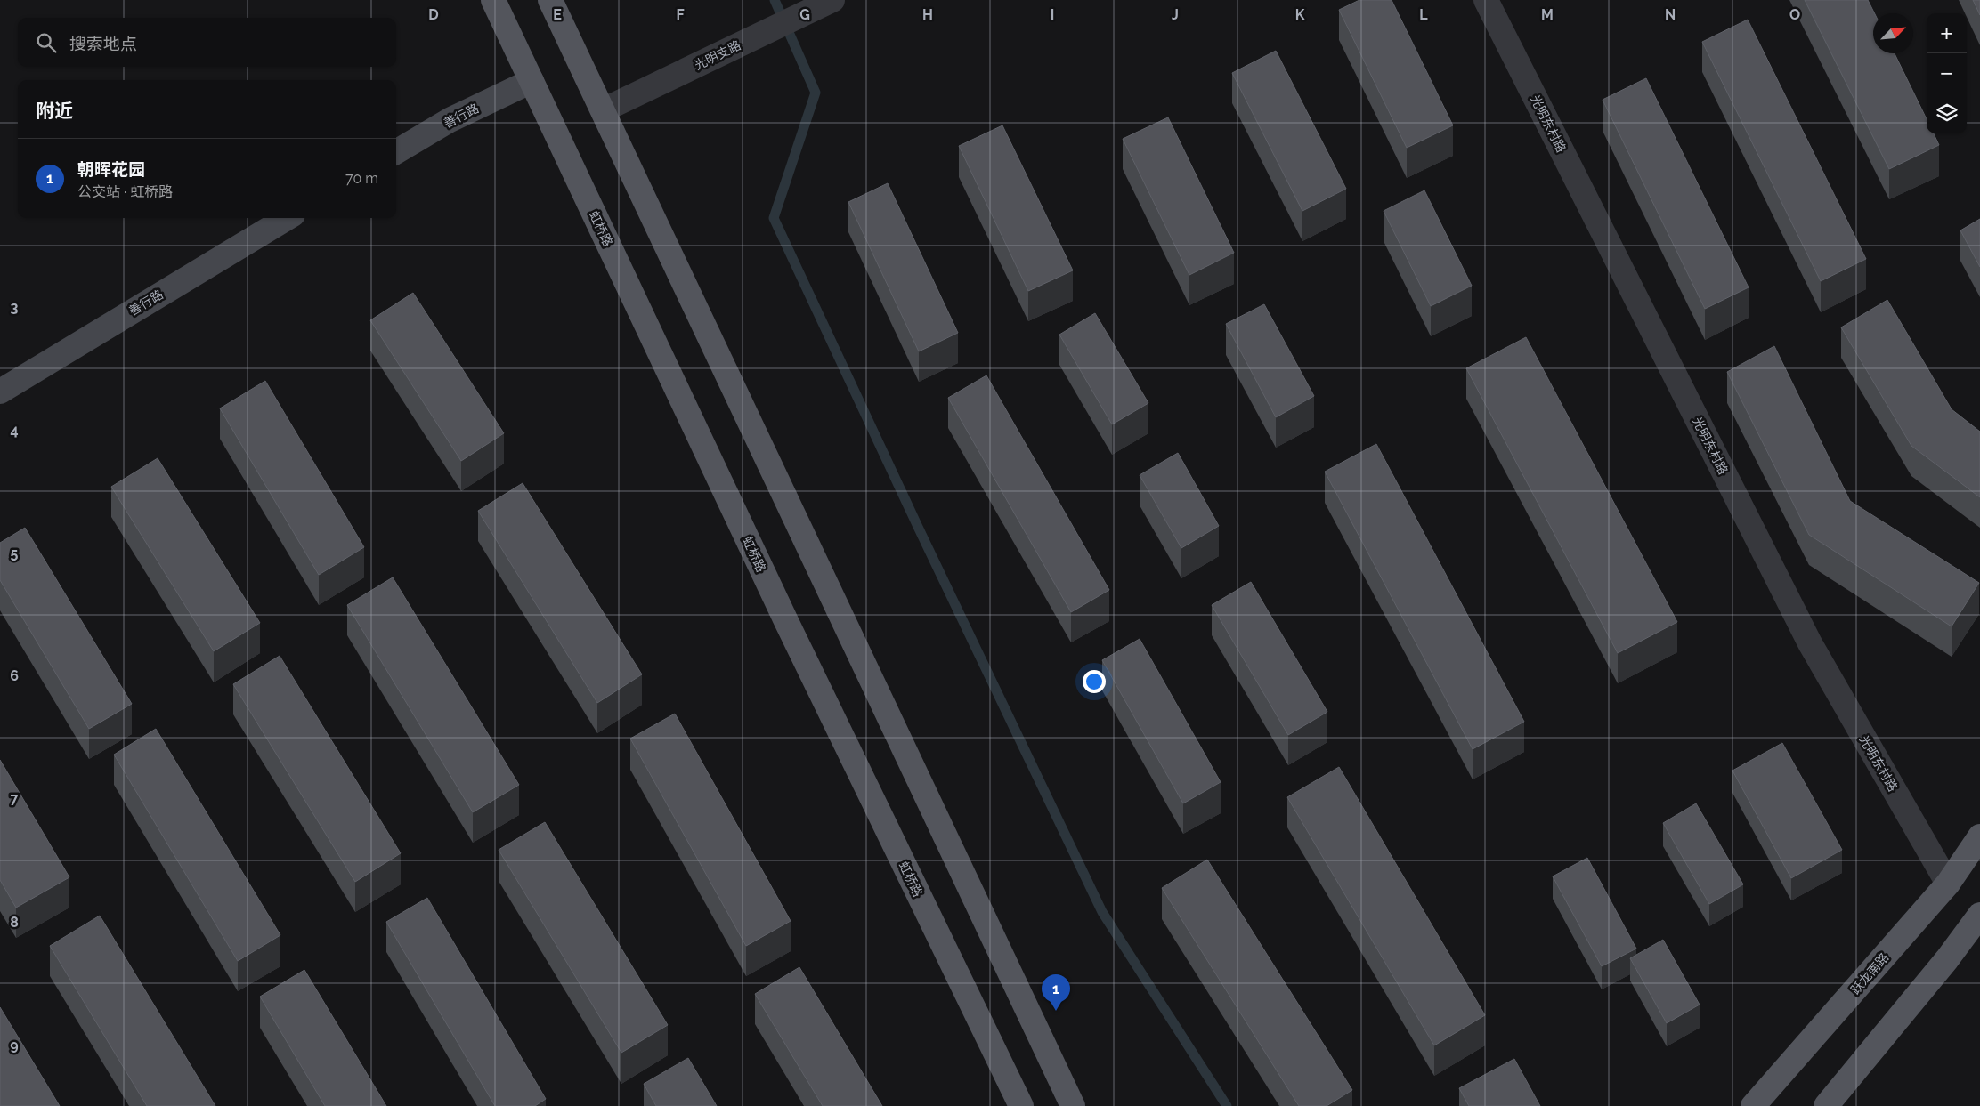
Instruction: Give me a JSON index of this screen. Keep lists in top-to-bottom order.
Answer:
{
  "streets": {
    "main road": ["虹桥路", "跃龙南路"],
    "street": ["光明支路", "善行路", "光明东村路"]
  },
  "crossings": [
    ["善行路", "虹桥路"],
    ["光明东村路", "跃龙南路"]
  ],
  "north": "top right",
  "page": {
    "map_buttons": ["+", "−"],
    "search": "搜索地点",
    "heading": "附近",
    "list": [
      {
        "mark": "1",
        "name": "朝晖花园",
        "note": "公交站 · 虹桥路",
        "value": "70 m"
      }
    ],
    "pins": "1"
  },
  "grid": {
    "columns": [
      "D",
      "E",
      "F",
      "G",
      "H",
      "I",
      "J",
      "K",
      "L",
      "M",
      "N",
      "O"
    ],
    "rows": [
      "3",
      "4",
      "5",
      "6",
      "7",
      "8",
      "9"
    ]
  }
}
